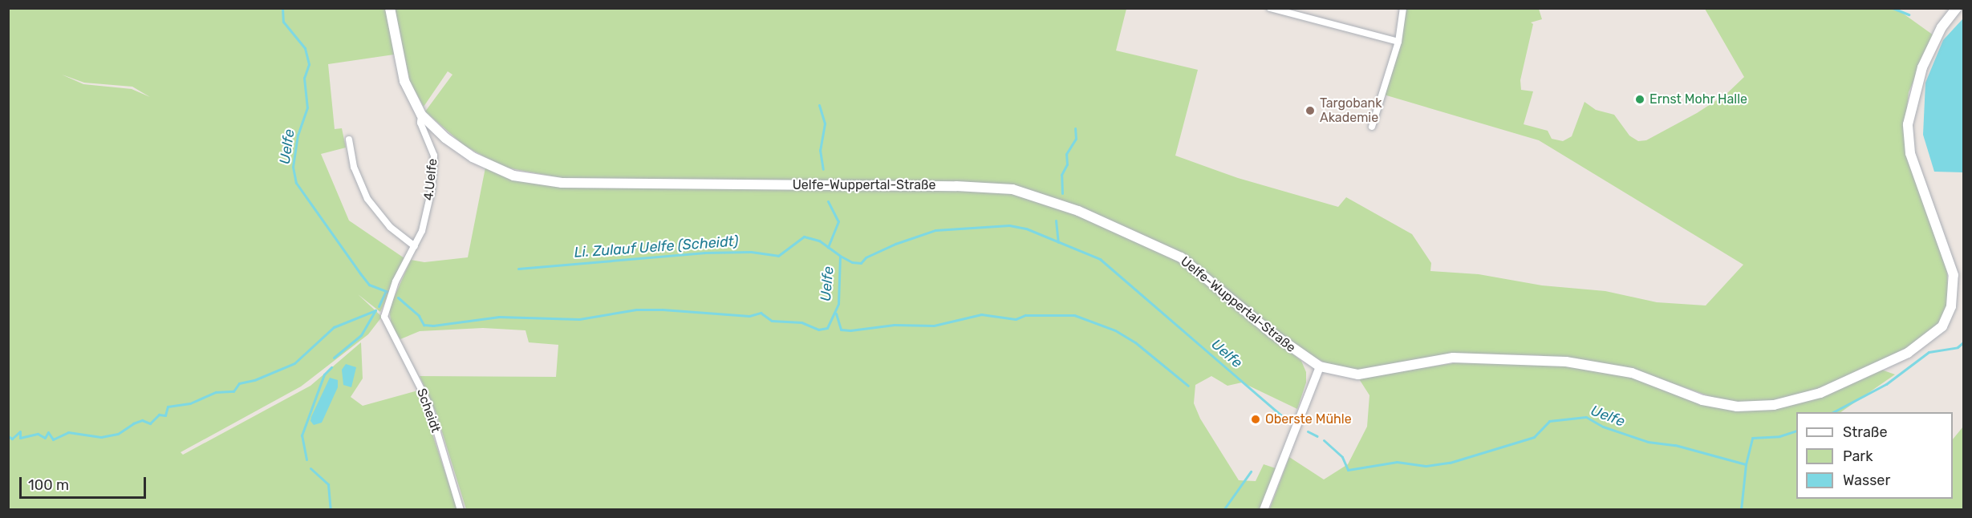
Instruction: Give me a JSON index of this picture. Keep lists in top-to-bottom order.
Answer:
{
  "streets": {
    "main road": ["Uelfe-Wuppertal-Straße"],
    "street": ["4.Uelfe", "Scheidt"]
  },
  "crossings": [
    ["4.Uelfe", "Uelfe-Wuppertal-Straße"],
    ["4.Uelfe", "Scheidt"]
  ],
  "water": ["Uelfe", "Li. Zulauf Uelfe (Scheidt)"],
  "places": ["Ernst Mohr Halle", "Targobank Akademie", "Oberste Mühle"],
  "legend": ["Straße", "Park", "Wasser"],
  "scale_bar": "100 m"
}
